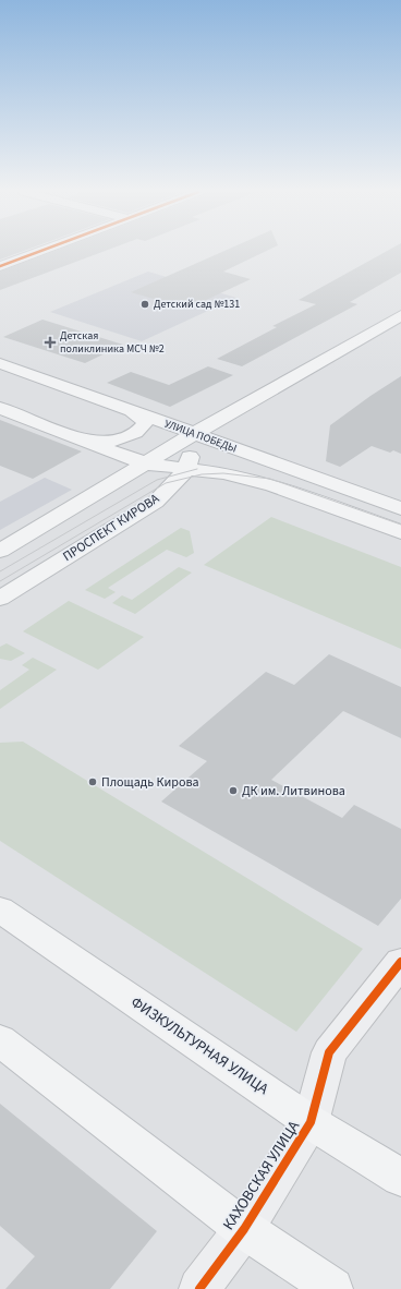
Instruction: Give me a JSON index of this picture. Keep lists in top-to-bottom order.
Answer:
{
  "streets": {
    "main road": ["УЛИЦА ПОБЕДЫ", "ПРОСПЕКТ КИРОВА", "ФИЗКУЛЬТУРНАЯ УЛИЦА"],
    "street": ["КАХОВСКАЯ УЛИЦА"]
  },
  "crossings": [
    ["УЛИЦА ПОБЕДЫ", "ПРОСПЕКТ КИРОВА"],
    ["ФИЗКУЛЬТУРНАЯ УЛИЦА", "КАХОВСКАЯ УЛИЦА"]
  ],
  "places": {
    "other": ["Детский сад №131", "Площадь Кирова", "ДК им. Литвинова"],
    "health": ["Детская поликлиника МСЧ №2"]
  }
}
